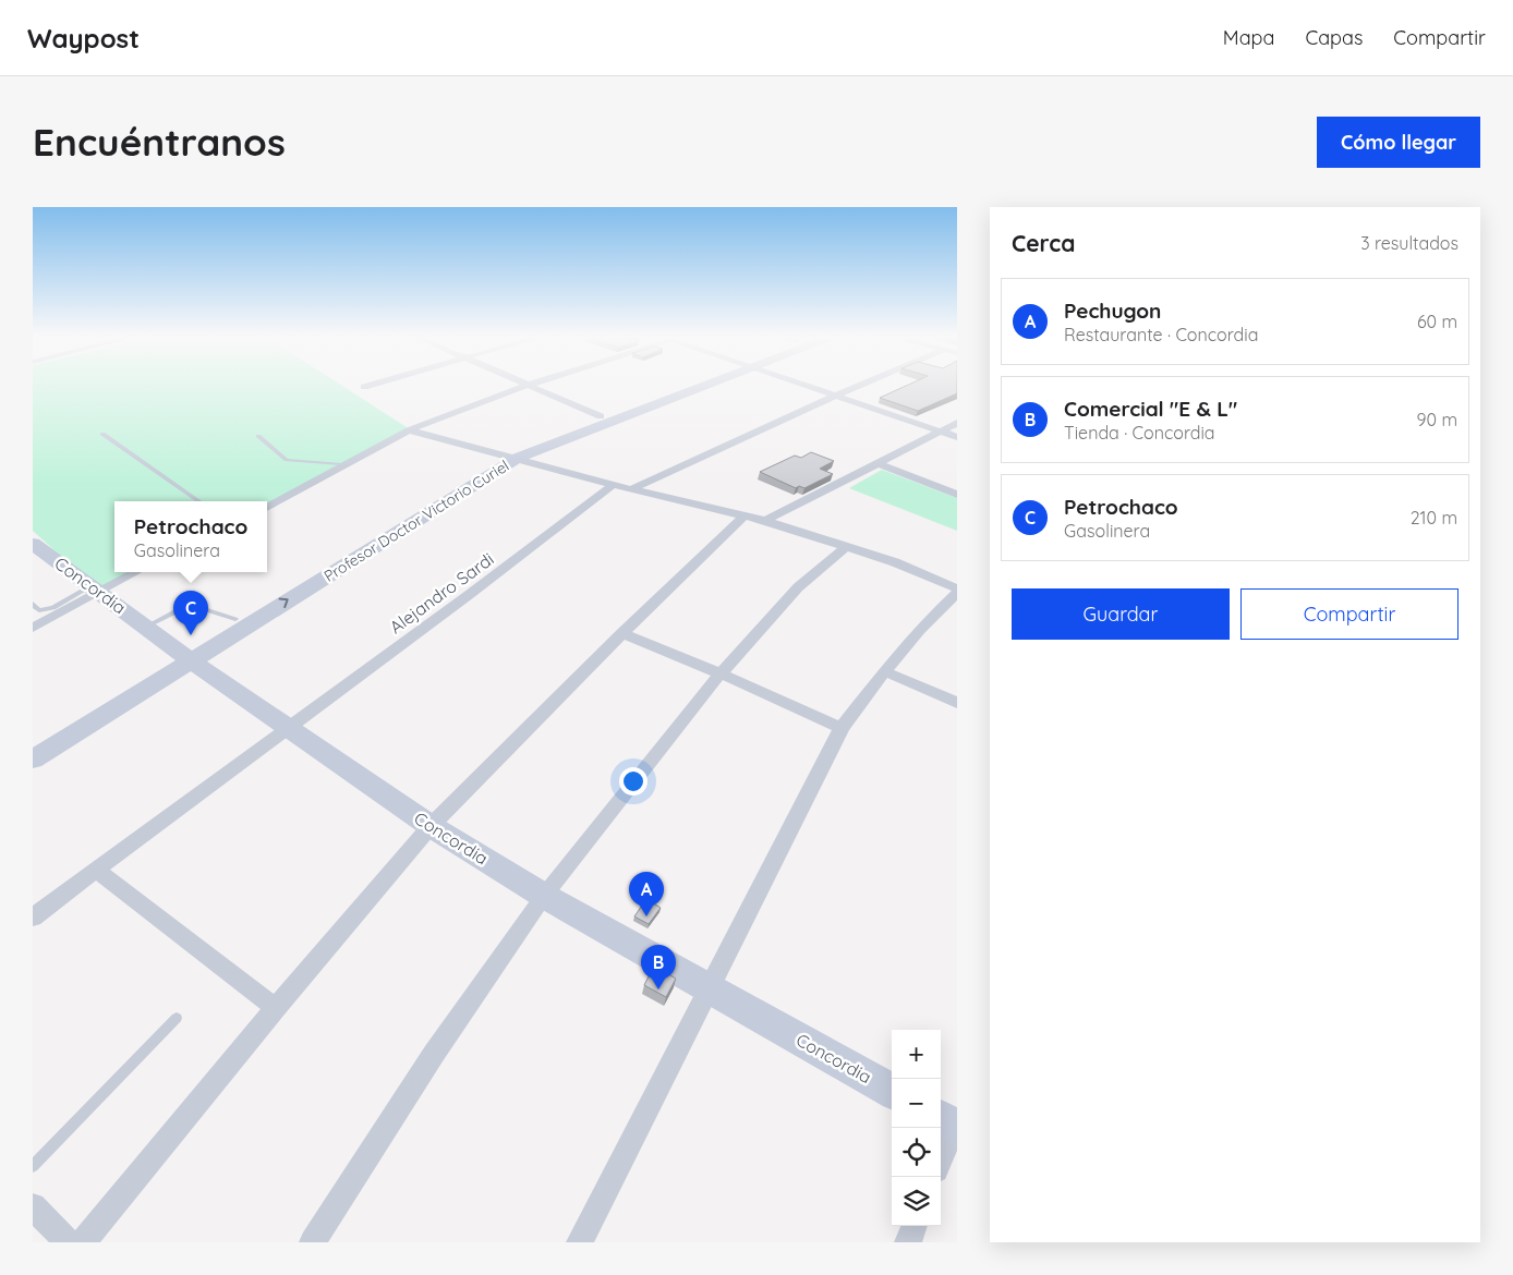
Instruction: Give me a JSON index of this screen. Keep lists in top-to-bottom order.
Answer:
{
  "streets": {
    "main road": ["Profesor Doctor Victorio Curiel", "Concordia"],
    "street": ["Alejandro Sardi"]
  },
  "crossings": [
    ["Profesor Doctor Victorio Curiel", "Concordia"],
    ["Concordia", "Alejandro Sardi"]
  ],
  "page": {
    "header": "Waypost",
    "nav": ["Mapa", "Capas", "Compartir"],
    "buttons": [
      "Cómo llegar",
      ["Guardar", "Compartir"]
    ],
    "title": "Encuéntranos",
    "heading": ["Cerca", "3 resultados"],
    "list": [
      {
        "mark": "A",
        "name": "Pechugon",
        "note": "Restaurante · Concordia",
        "value": "60 m"
      },
      {
        "mark": "B",
        "name": "Comercial \"E & L\"",
        "note": "Tienda · Concordia",
        "value": "90 m"
      },
      {
        "mark": "C",
        "name": "Petrochaco",
        "note": "Gasolinera",
        "value": "210 m"
      }
    ],
    "popup": ["Petrochaco", "Gasolinera"],
    "pins": ["C", "A", "B"],
    "map_buttons": ["+", "−"]
  }
}
